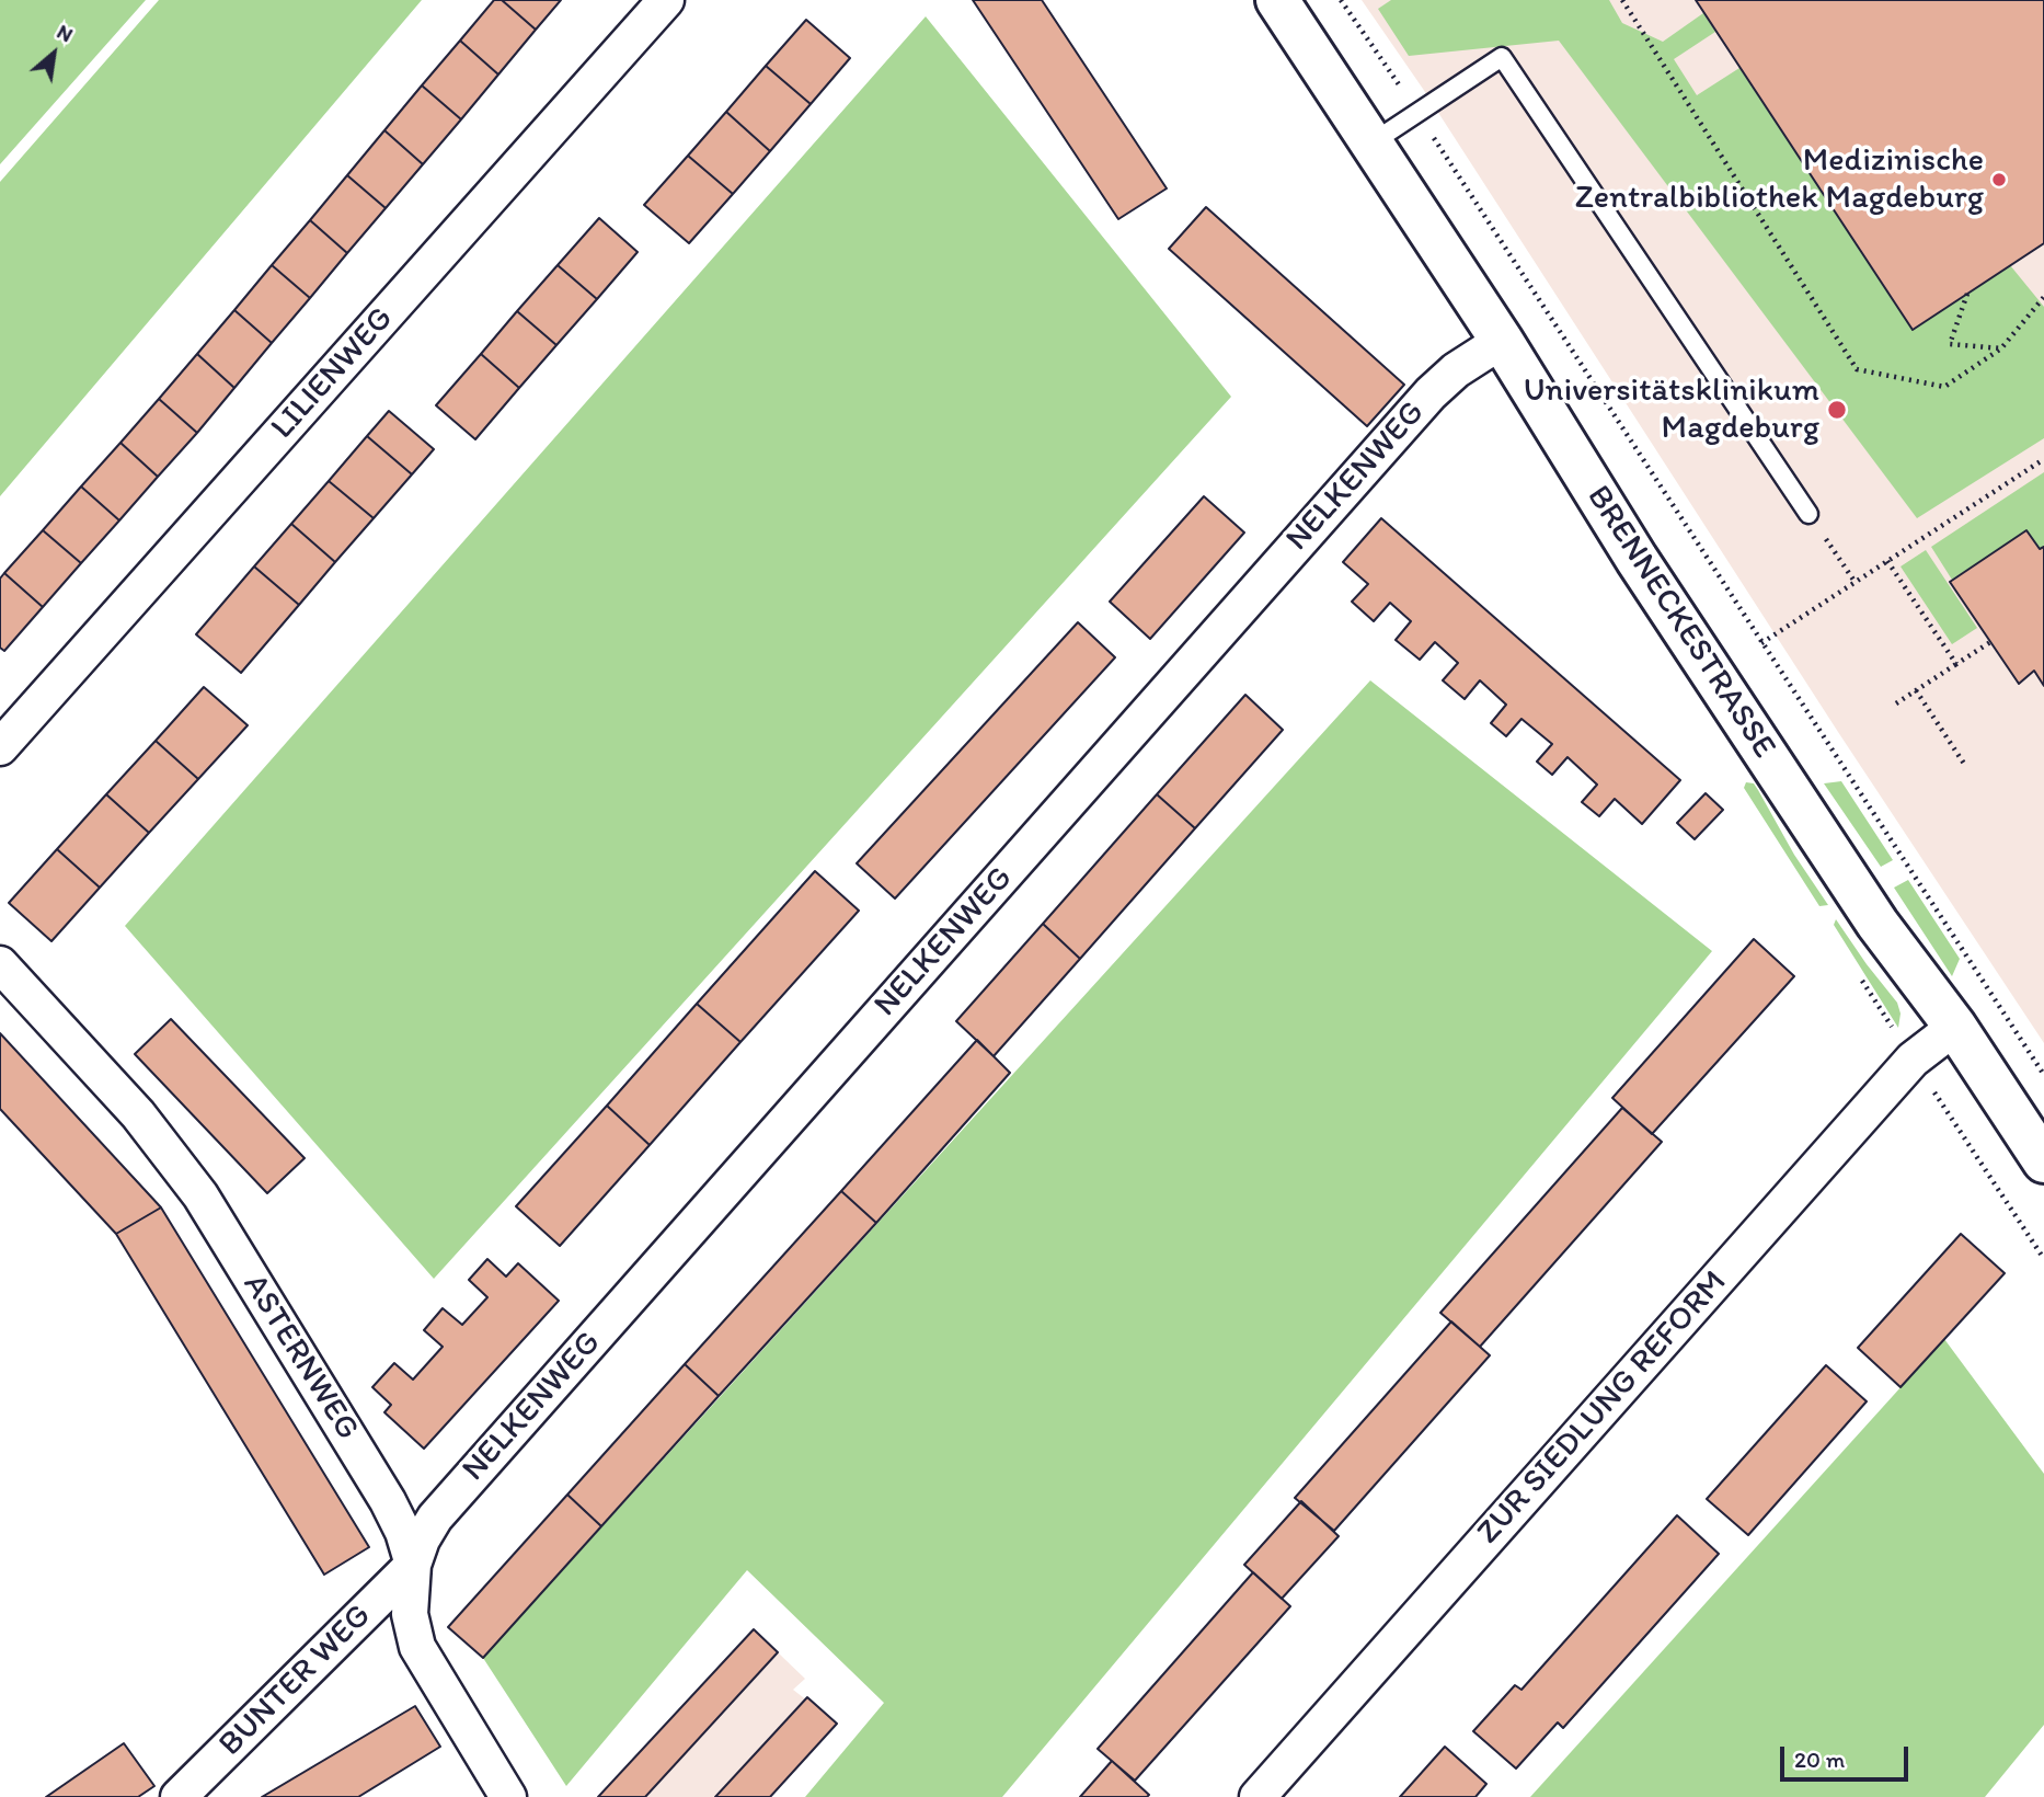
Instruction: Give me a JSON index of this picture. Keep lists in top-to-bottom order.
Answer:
{
  "streets": {
    "street": [
      "LILIENWEG",
      "NELKENWEG",
      "BRENNECKESTRASSE",
      "ASTERNWEG",
      "ZUR SIEDLUNG REFORM",
      "BUNTER WEG"
    ]
  },
  "crossings": [
    ["NELKENWEG", "BRENNECKESTRASSE"],
    ["NELKENWEG", "ASTERNWEG"],
    ["NELKENWEG", "BUNTER WEG"],
    ["BRENNECKESTRASSE", "ZUR SIEDLUNG REFORM"],
    ["ASTERNWEG", "BUNTER WEG"]
  ],
  "places": ["Medizinische Zentralbibliothek Magdeburg", "Universitätsklinikum Magdeburg"],
  "scale_bar": "20 m",
  "north": "top right"
}
